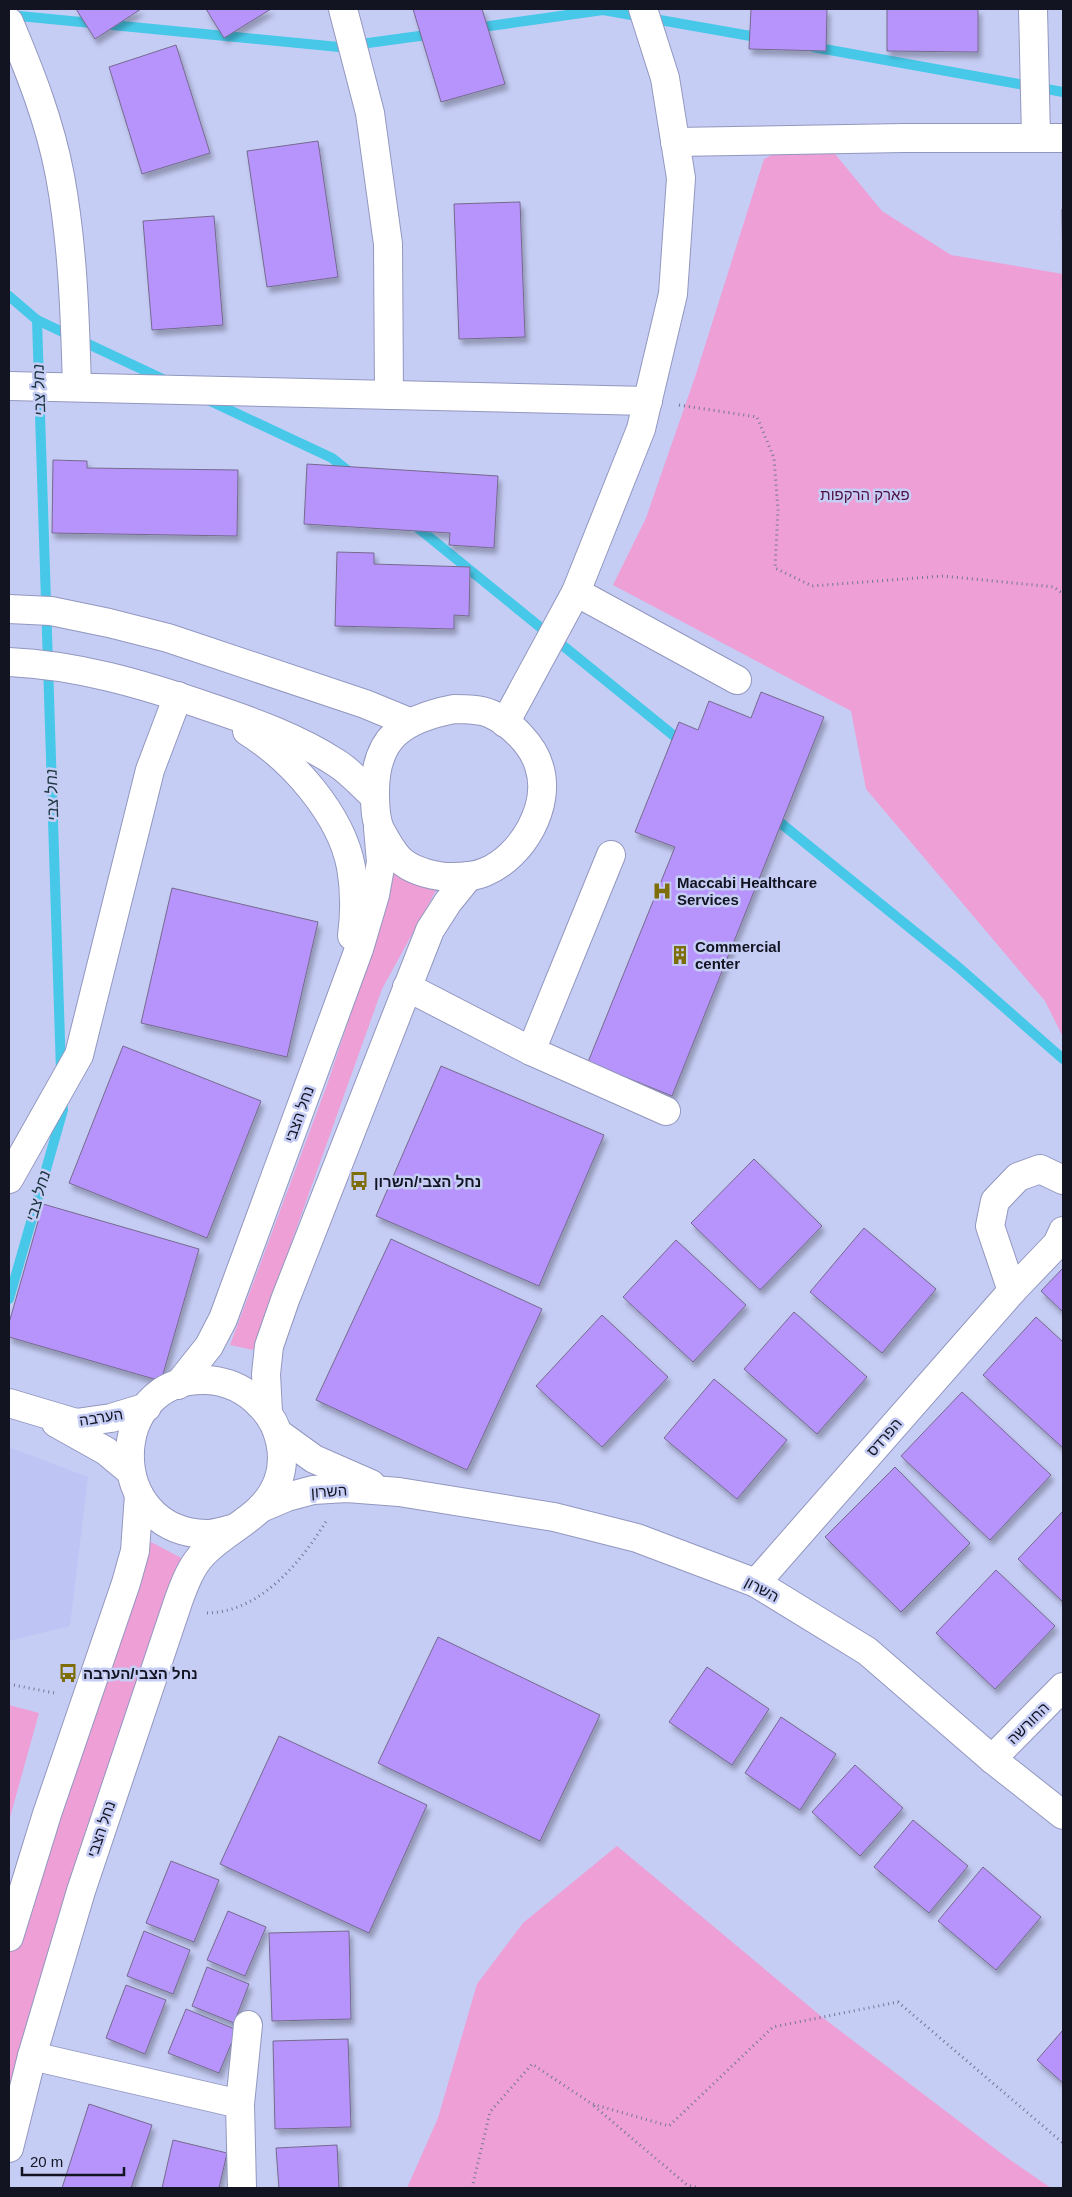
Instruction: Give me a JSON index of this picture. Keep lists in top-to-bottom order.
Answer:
{
  "streets": {
    "street": [
      "נחל הצבי",
      "הערבה",
      "הפרדס",
      "השרון",
      "החורשה"
    ]
  },
  "crossings": [
    ["נחל הצבי", "הערבה"],
    ["נחל הצבי", "השרון"],
    ["הערבה", "השרון"],
    ["הפרדס", "השרון"],
    ["השרון", "החורשה"]
  ],
  "water": ["נחל צבי"],
  "parks": ["פארק הרקפות"],
  "places": {
    "hospital": ["Maccabi Healthcare Services"],
    "building": ["Commercial center"],
    "bus stop": ["נחל הצבי/השרון", "נחל הצבי/הערבה"]
  },
  "scale_bar": "20 m"
}
